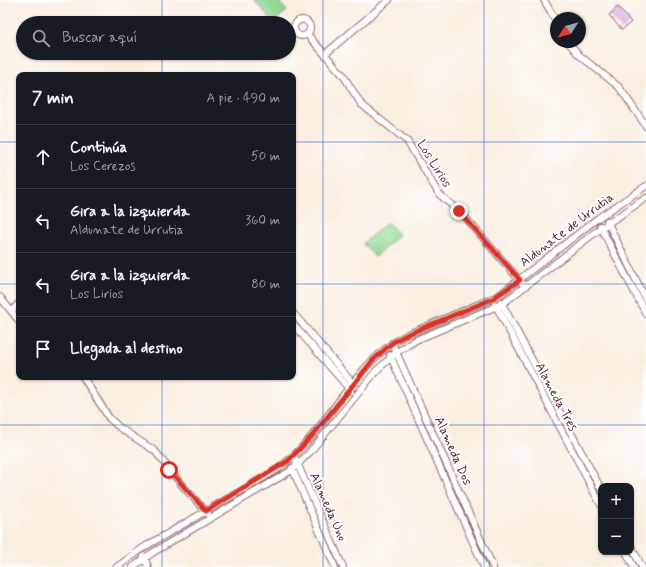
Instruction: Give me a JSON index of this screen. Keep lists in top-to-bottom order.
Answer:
{
  "streets": {
    "street": [
      "Los Lirios",
      "Aldunate de Urrutia",
      "Alameda Tres",
      "Alameda Dos",
      "Alameda Uno"
    ]
  },
  "crossings": [
    ["Los Lirios", "Aldunate de Urrutia"],
    ["Aldunate de Urrutia", "Alameda Tres"],
    ["Aldunate de Urrutia", "Alameda Dos"],
    ["Aldunate de Urrutia", "Alameda Uno"]
  ],
  "north": "bottom left",
  "page": {
    "search": "Buscar aquí",
    "heading": ["7 min", "A pie · 490 m"],
    "list": [
      ["Continúa", "Los Cerezos", "50 m"],
      ["Gira a la izquierda", "Aldunate de Urrutia", "360 m"],
      ["Gira a la izquierda", "Los Lirios", "80 m"],
      "Llegada al destino"
    ],
    "map_buttons": ["+", "−"]
  }
}
